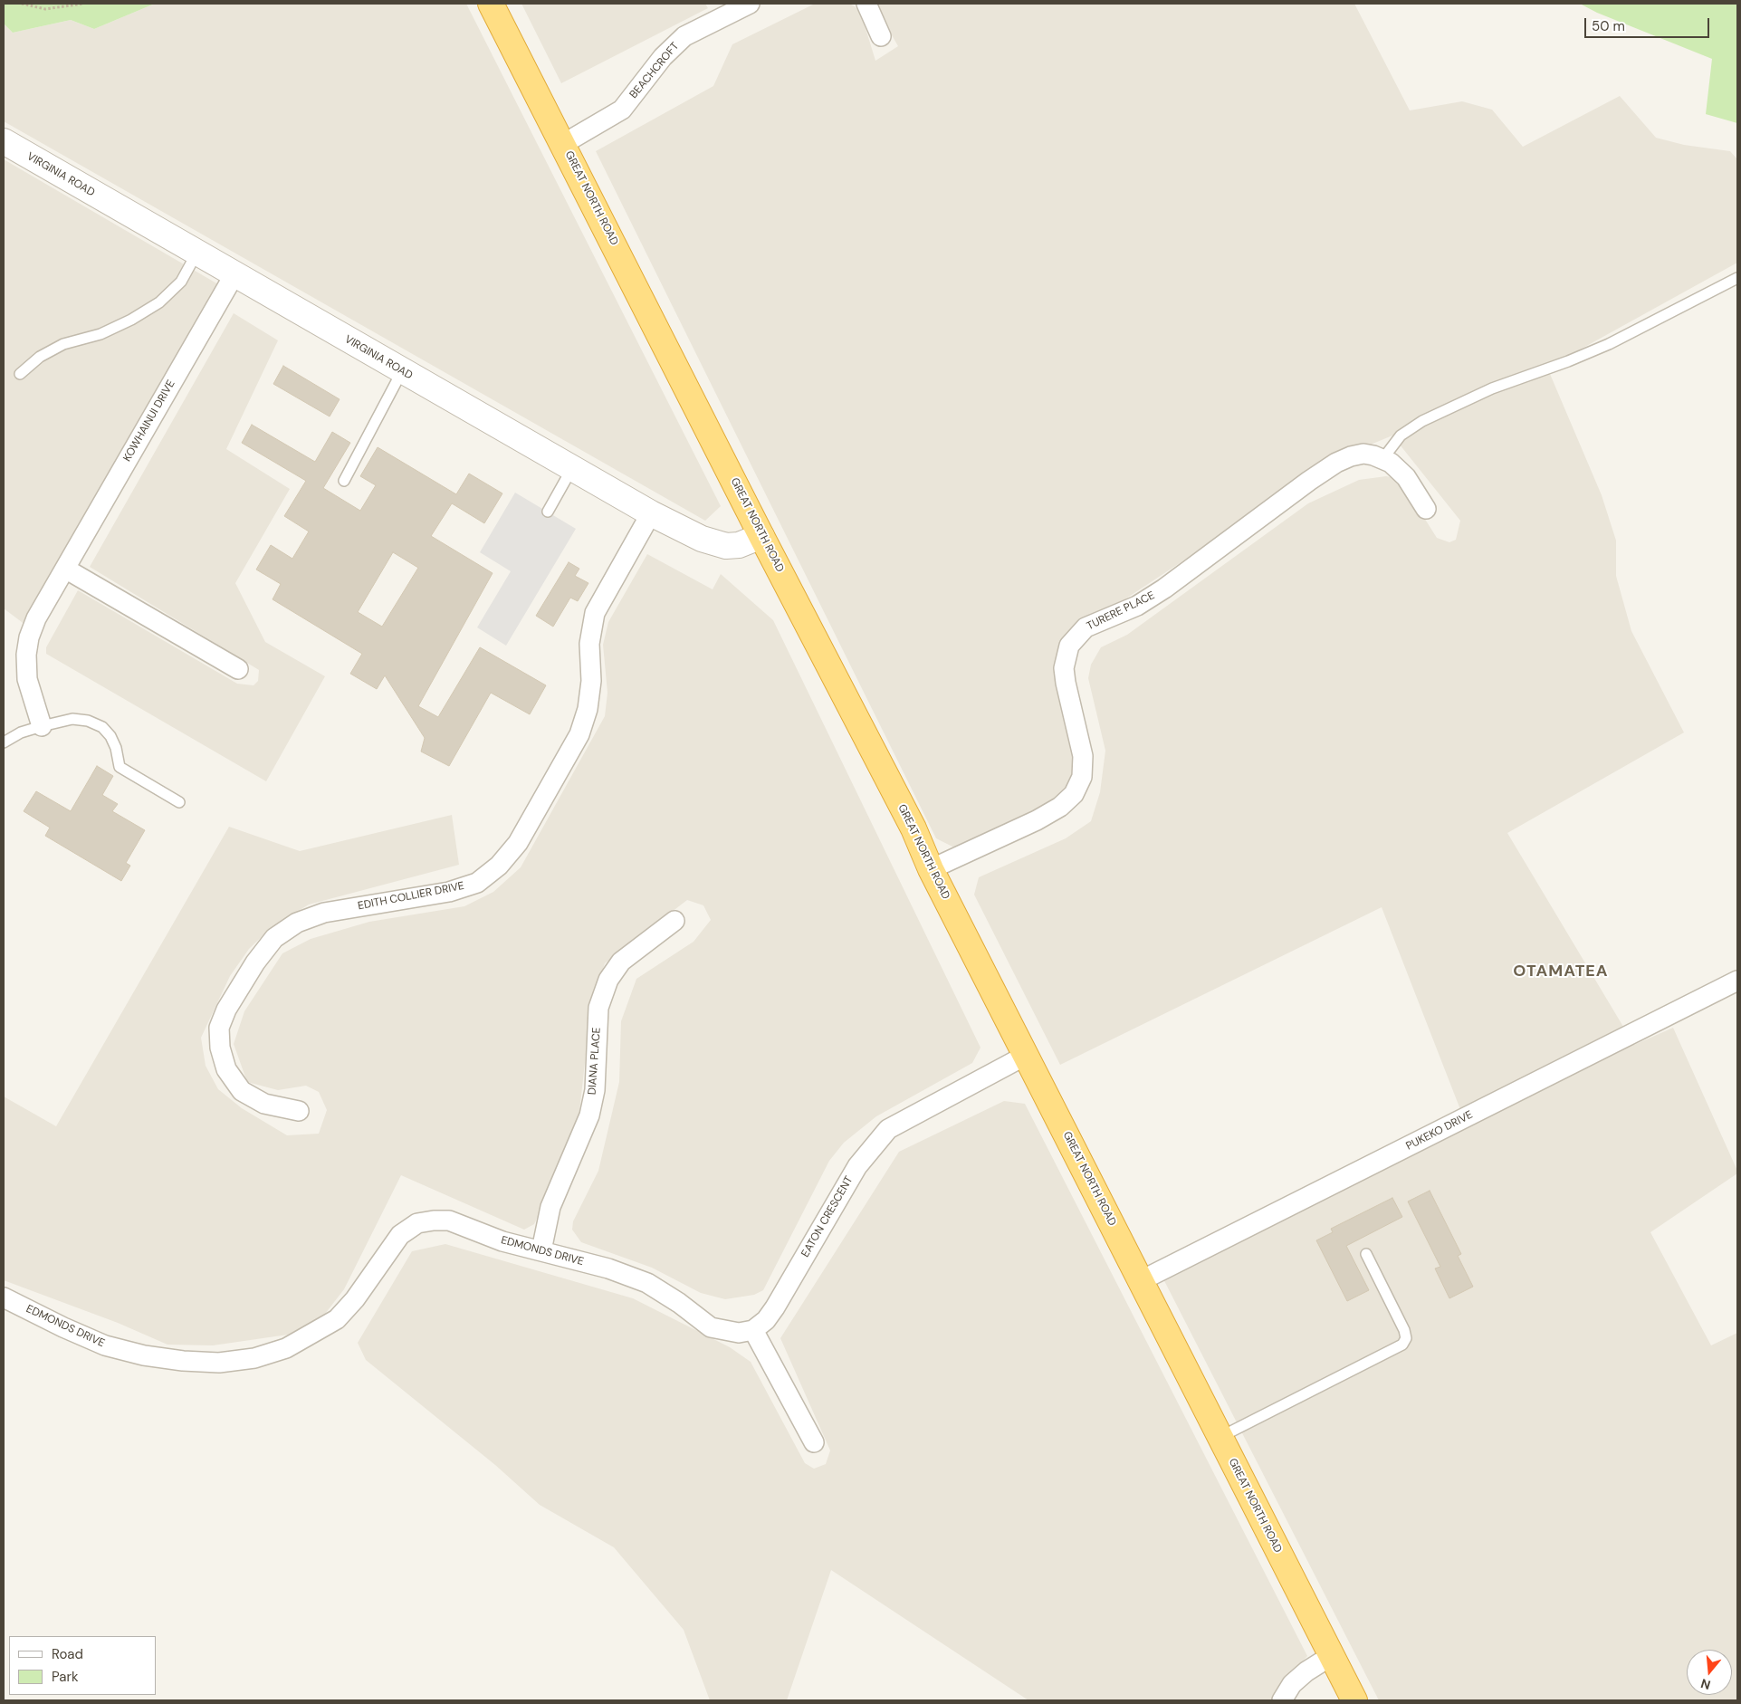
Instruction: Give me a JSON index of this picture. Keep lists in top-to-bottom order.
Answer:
{
  "streets": {
    "highway": ["GREAT NORTH ROAD"],
    "street": [
      "BEACHCROFT",
      "VIRGINIA ROAD",
      "KOWHAINUI DRIVE",
      "TURERE PLACE",
      "EDITH COLLIER DRIVE",
      "DIANA PLACE",
      "PUKEKO DRIVE",
      "EATON CRESCENT",
      "EDMONDS DRIVE"
    ]
  },
  "crossings": [
    ["BEACHCROFT", "GREAT NORTH ROAD"],
    ["VIRGINIA ROAD", "GREAT NORTH ROAD"],
    ["VIRGINIA ROAD", "KOWHAINUI DRIVE"],
    ["VIRGINIA ROAD", "EDITH COLLIER DRIVE"],
    ["GREAT NORTH ROAD", "TURERE PLACE"],
    ["GREAT NORTH ROAD", "PUKEKO DRIVE"],
    ["GREAT NORTH ROAD", "EATON CRESCENT"],
    ["DIANA PLACE", "EDMONDS DRIVE"],
    ["EATON CRESCENT", "EDMONDS DRIVE"]
  ],
  "districts": ["OTAMATEA"],
  "legend": ["Road", "Park"],
  "scale_bar": "50 m",
  "north": "bottom"
}
